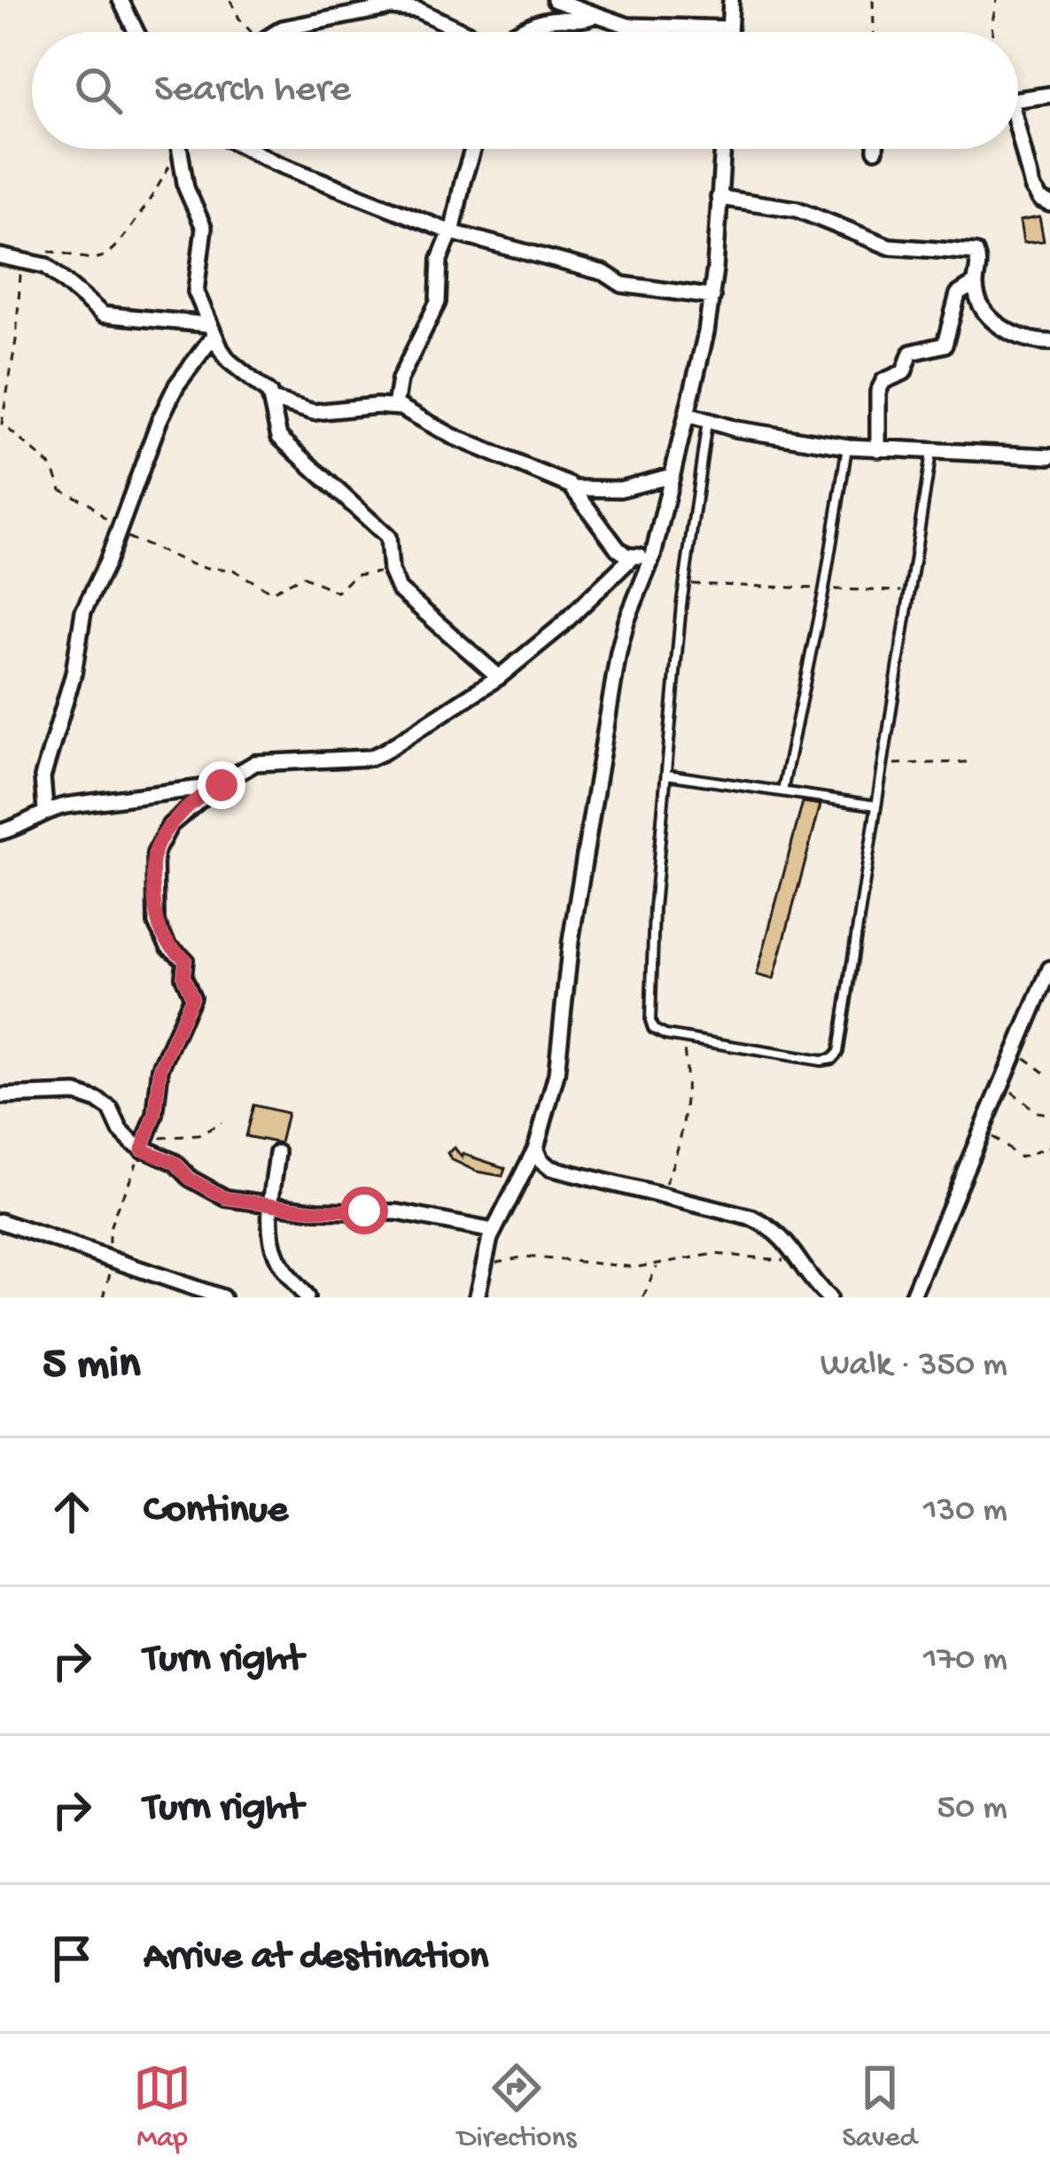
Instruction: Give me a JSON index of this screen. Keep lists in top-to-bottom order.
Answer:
{
  "page": {
    "search": "Search here",
    "heading": ["5 min", "Walk · 350 m"],
    "list": [
      ["Continue", "130 m"],
      ["Turn right", "170 m"],
      ["Turn right", "50 m"],
      "Arrive at destination"
    ],
    "nav": ["Map", "Directions", "Saved"]
  }
}
